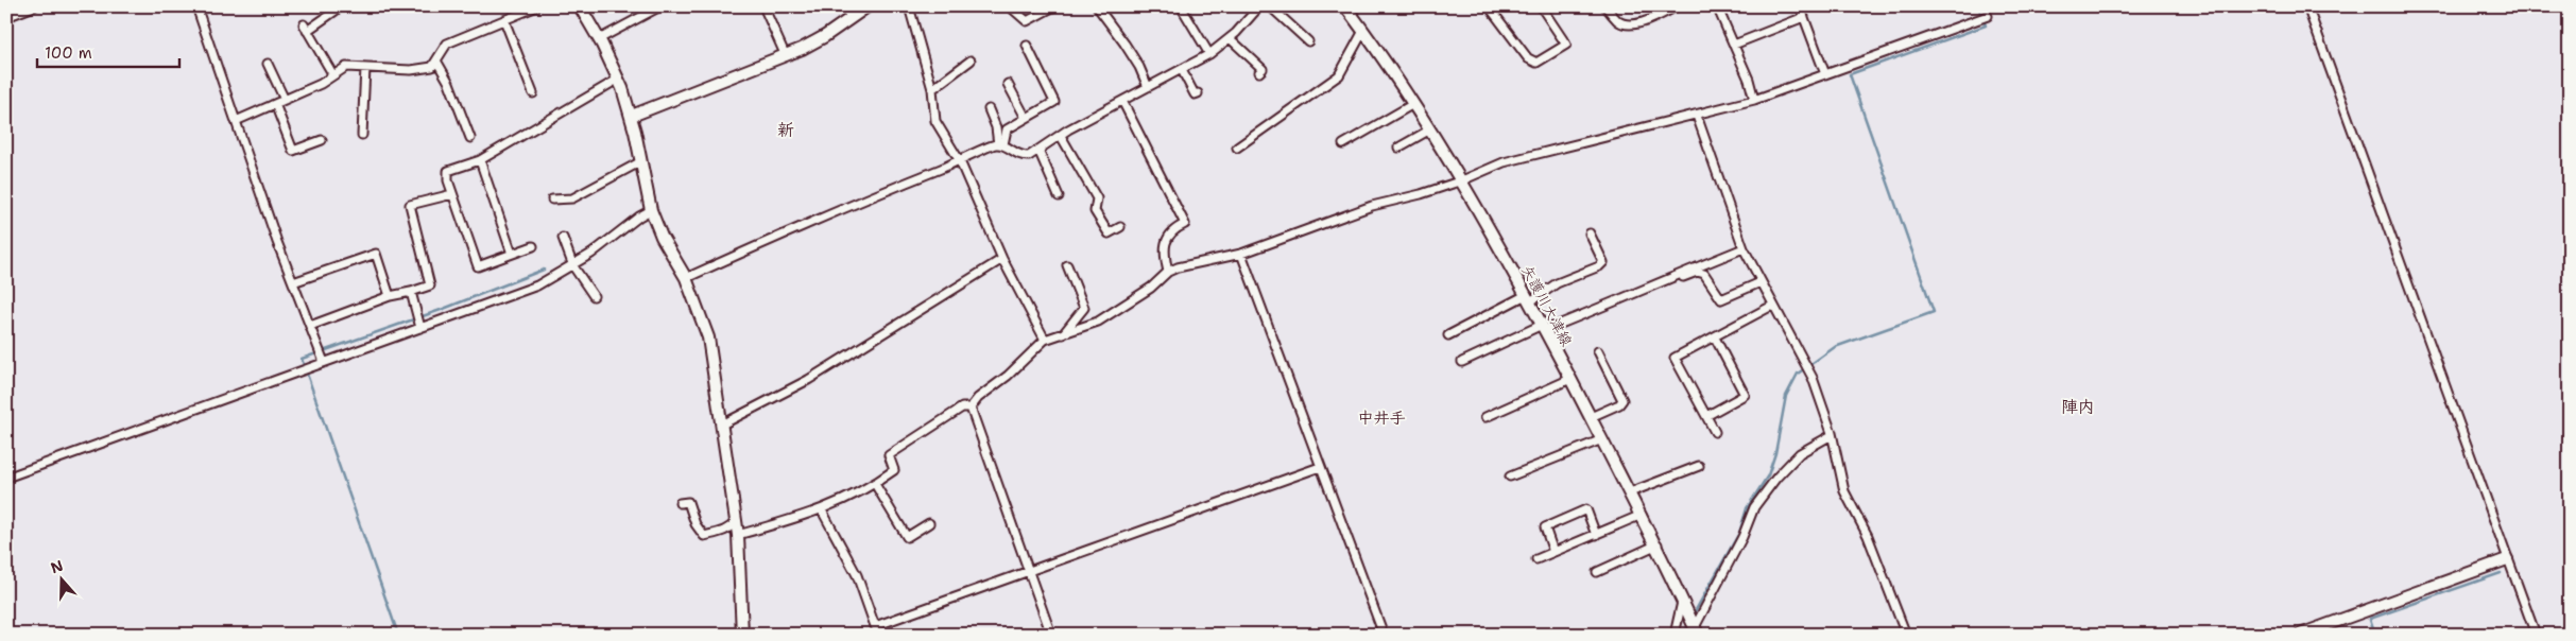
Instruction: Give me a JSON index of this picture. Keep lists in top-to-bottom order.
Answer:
{
  "streets": {
    "street": ["矢護川大津線"]
  },
  "districts": ["新", "陣内", "中井手"],
  "scale_bar": "100 m",
  "north": "top"
}
